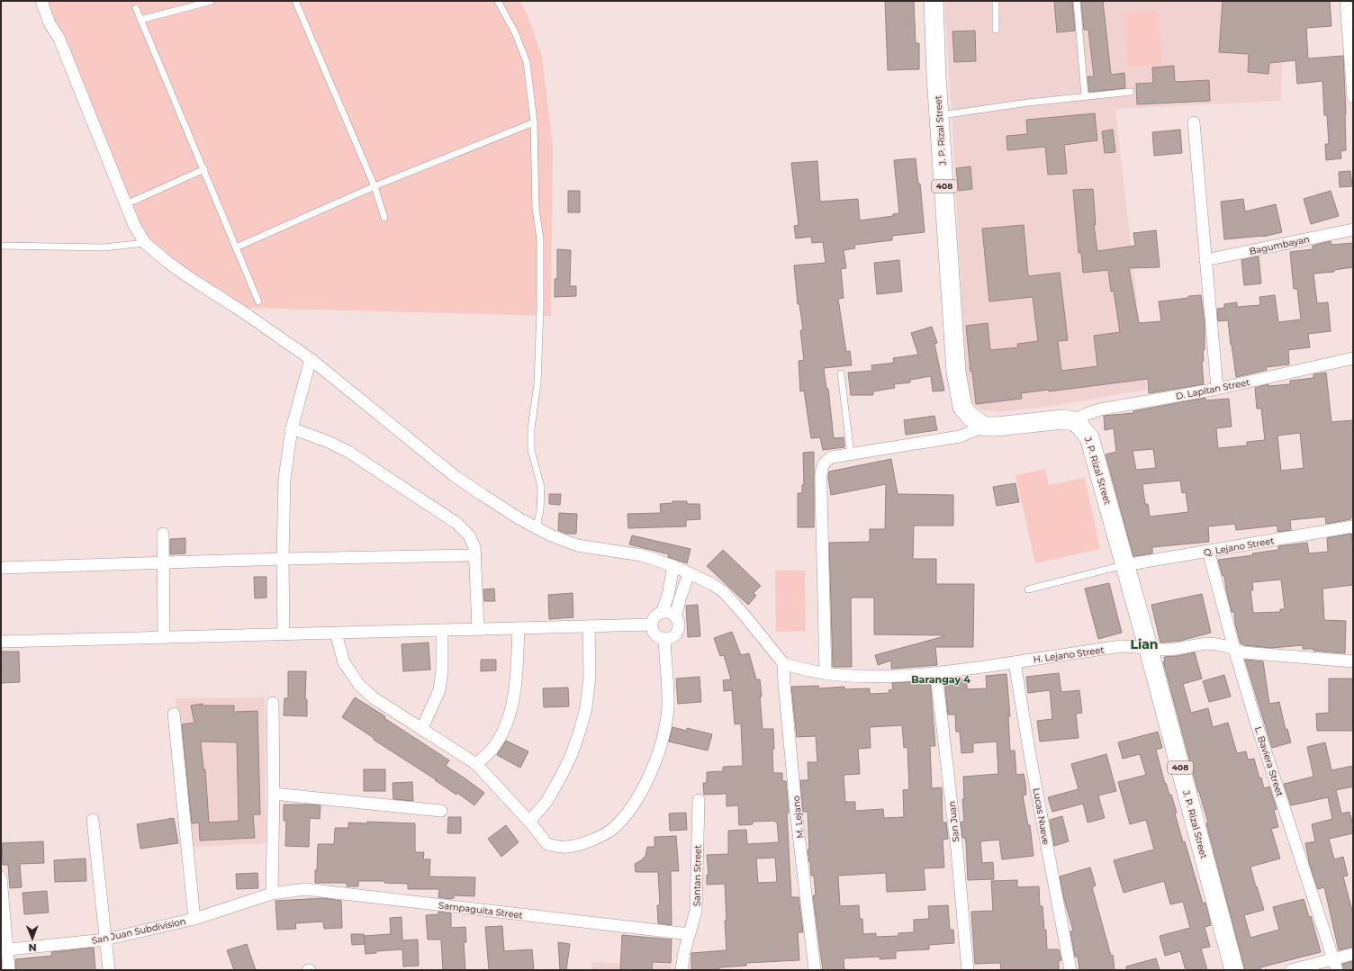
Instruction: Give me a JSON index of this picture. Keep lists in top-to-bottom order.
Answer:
{
  "streets": {
    "main road": ["J. P. Rizal Street", "408"],
    "street": [
      "Bagumbayan",
      "D. Lapitan Street",
      "Q. Lejano Street",
      "H. Lejano Street",
      "L. Baviera Street",
      "Lucas Nueve",
      "M. Lejano",
      "San Juan",
      "Santan Street",
      "Sampaguita Street",
      "San Juan Subdivision"
    ]
  },
  "crossings": [
    ["J. P. Rizal Street", "D. Lapitan Street"],
    ["J. P. Rizal Street", "Q. Lejano Street"],
    ["J. P. Rizal Street", "H. Lejano Street"],
    ["Q. Lejano Street", "L. Baviera Street"],
    ["H. Lejano Street", "L. Baviera Street"],
    ["H. Lejano Street", "Lucas Nueve"],
    ["H. Lejano Street", "M. Lejano"],
    ["H. Lejano Street", "San Juan"],
    ["Santan Street", "Sampaguita Street"],
    ["Sampaguita Street", "San Juan Subdivision"]
  ],
  "districts": ["Lian", "Barangay 4"],
  "north": "bottom"
}
